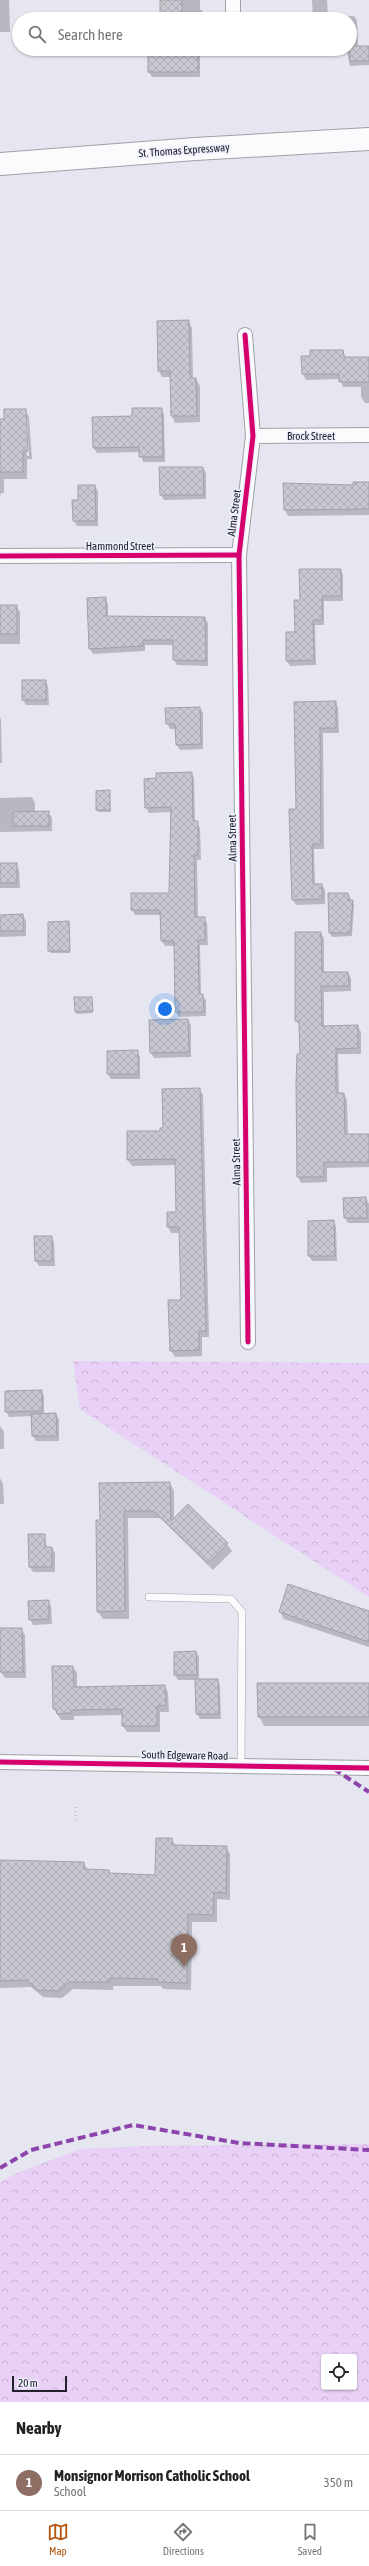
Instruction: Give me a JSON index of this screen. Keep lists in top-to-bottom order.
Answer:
{
  "streets": {
    "highway": ["St. Thomas Expressway"],
    "street": [
      "Brock Street",
      "Alma Street",
      "Hammond Street",
      "South Edgeware Road"
    ]
  },
  "crossings": [
    ["Brock Street", "Alma Street"],
    ["Alma Street", "Hammond Street"]
  ],
  "scale_bar": "20 m",
  "page": {
    "search": "Search here",
    "pins": "1",
    "scale": "20 m",
    "heading": "Nearby",
    "list": [
      {
        "mark": "1",
        "name": "Monsignor Morrison Catholic School",
        "note": "School",
        "value": "350 m"
      }
    ],
    "nav": ["Map", "Directions", "Saved"]
  }
}
